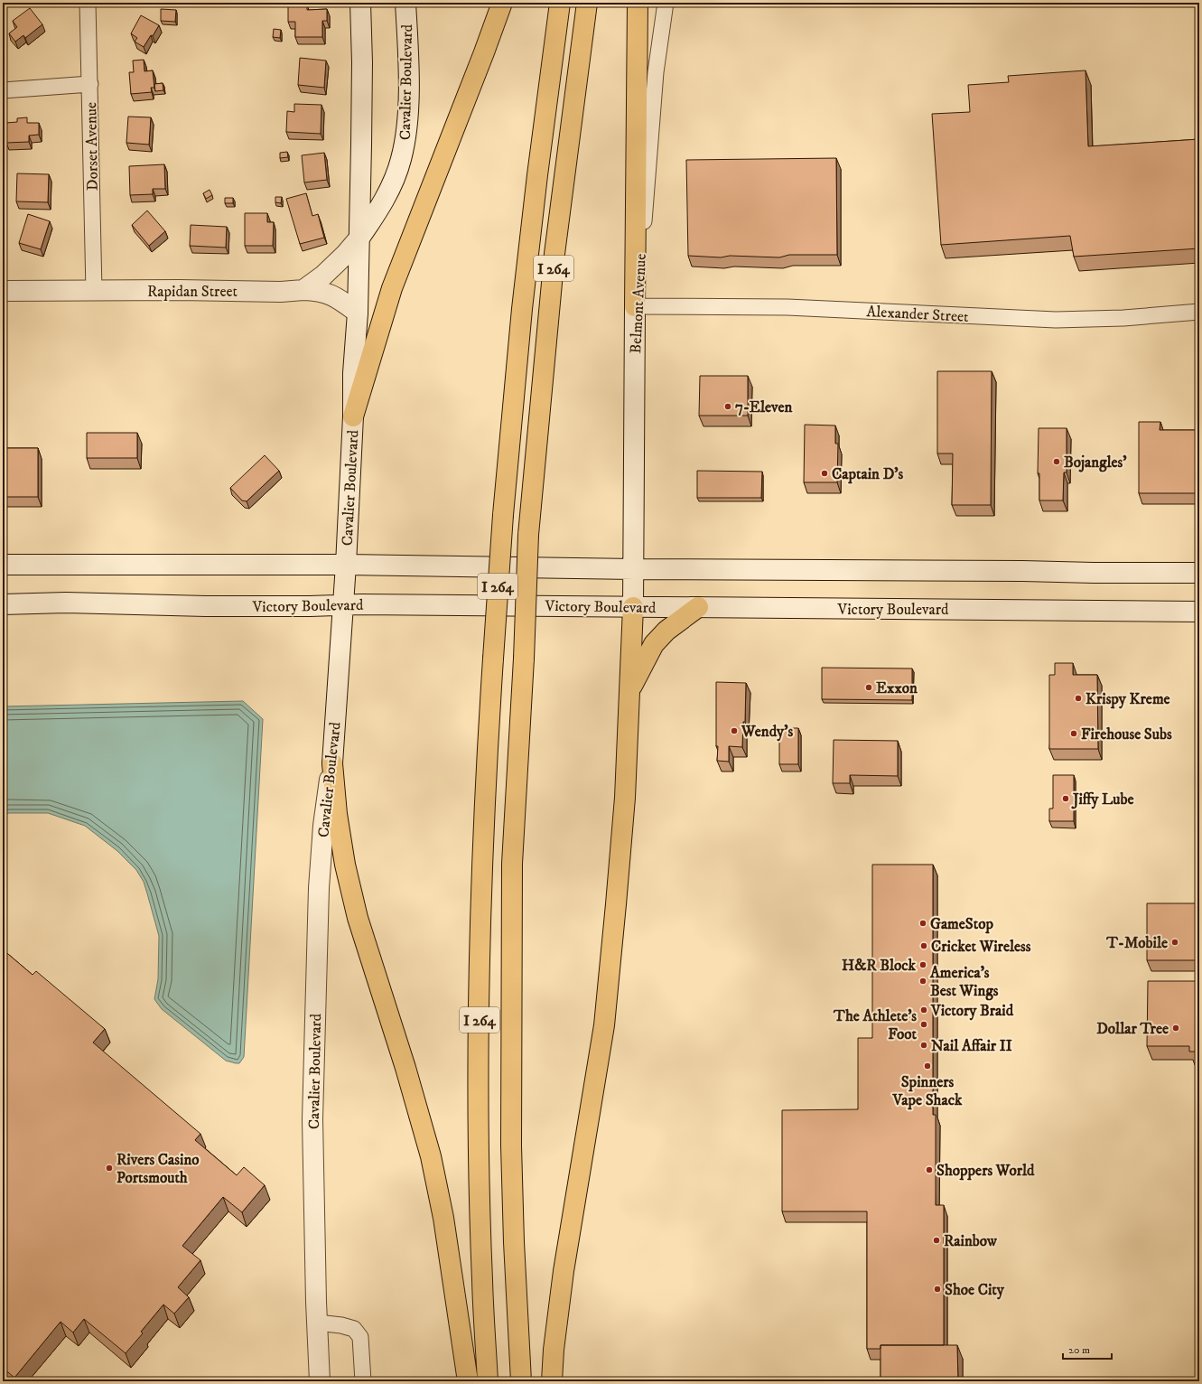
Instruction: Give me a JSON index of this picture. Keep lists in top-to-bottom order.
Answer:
{
  "streets": {
    "highway": ["I 264"],
    "main road": [
      "Cavalier Boulevard",
      "Rapidan Street",
      "Belmont Avenue",
      "Victory Boulevard"
    ],
    "street": ["Dorset Avenue", "Alexander Street"]
  },
  "crossings": [
    ["Cavalier Boulevard", "Rapidan Street"],
    ["Cavalier Boulevard", "Victory Boulevard"],
    ["Dorset Avenue", "Rapidan Street"],
    ["Belmont Avenue", "Alexander Street"],
    ["Belmont Avenue", "Victory Boulevard"]
  ],
  "places": [
    "7-Eleven",
    "Bojangles'",
    "Captain D's",
    "Exxon",
    "Krispy Kreme",
    "Wendy's",
    "Firehouse Subs",
    "Jiffy Lube",
    "GameStop",
    "T-Mobile",
    "Cricket Wireless",
    "H&R Block",
    "America's Best Wings",
    "Victory Braid",
    "The Athlete's Foot",
    "Dollar Tree",
    "Nail Affair II",
    "Spinners Vape Shack",
    "Rivers Casino Portsmouth",
    "Shoppers World",
    "Rainbow",
    "Shoe City"
  ],
  "scale_bar": "20 m"
}
